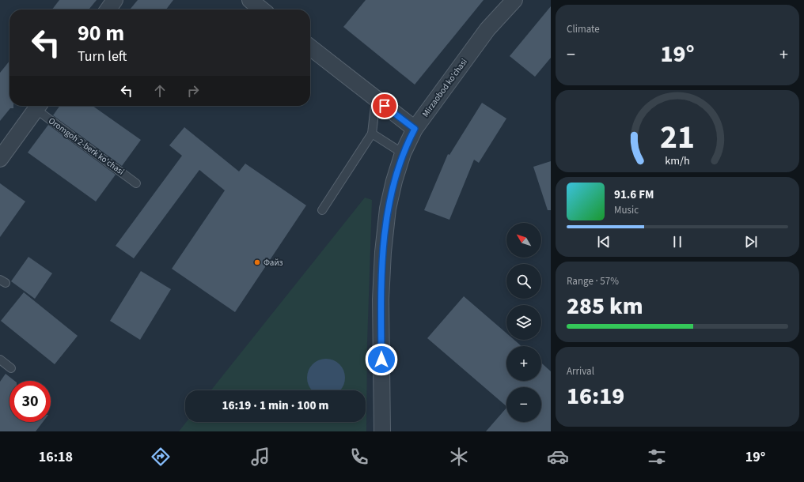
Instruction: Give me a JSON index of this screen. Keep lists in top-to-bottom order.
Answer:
{
  "streets": {
    "street": ["Mirzaobod ko'chasi"],
    "lane": ["Oromgoh 2-berk ko'chasi"]
  },
  "places": ["Файз"],
  "north": "top left",
  "page": {
    "tile": [
      "Climate",
      ["Range · 57%", "285 km"],
      ["Arrival", "16:19"]
    ],
    "turn": ["90 m", "Turn left"],
    "heat": ["−", "19°", "+"],
    "song": ["91.6 FM", "Music"],
    "map_buttons": ["+", "−"],
    "limit": "30",
    "trip": "16:19 · 1 min · 100 m",
    "tabs": ["16:18", "19°"],
    "gauge": ["21", "km/h"]
  }
}
